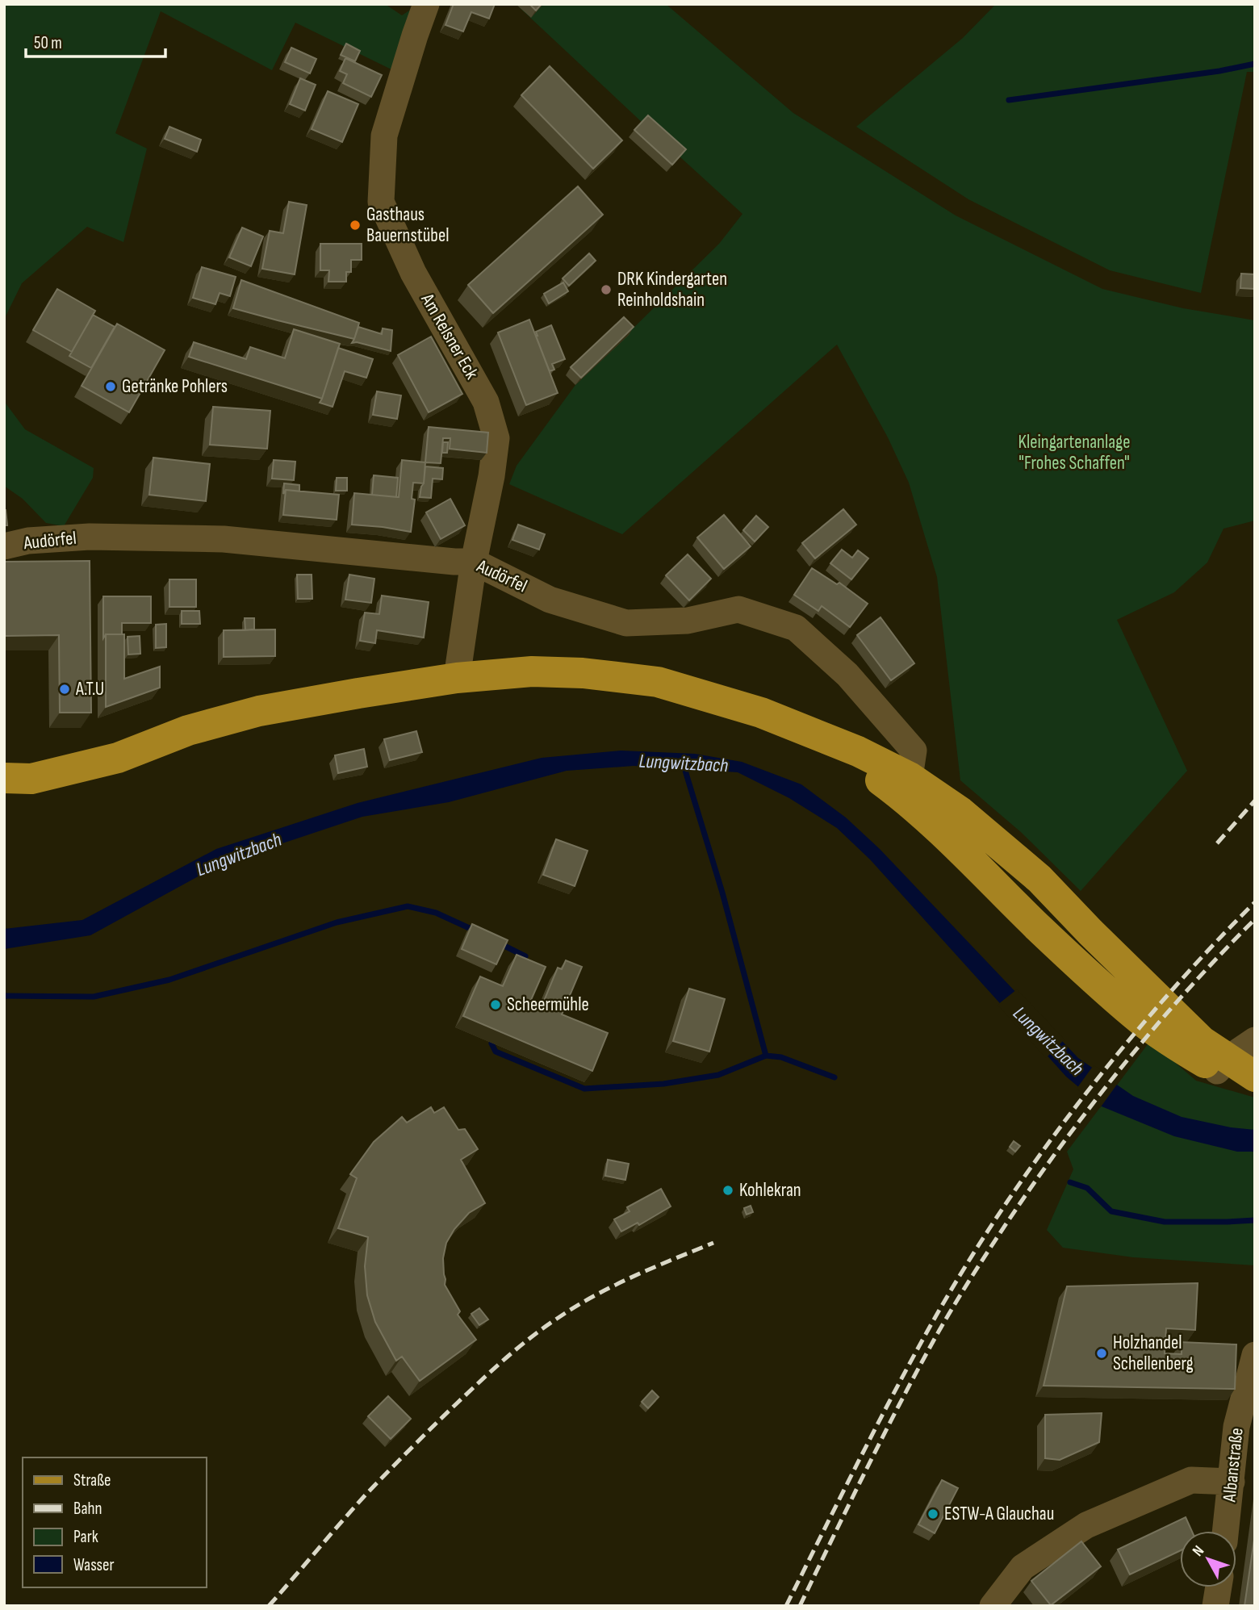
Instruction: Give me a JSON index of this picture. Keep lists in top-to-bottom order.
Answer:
{
  "streets": {
    "street": ["Am Relsner Eck", "Audörfel", "Albanstraße"]
  },
  "crossings": [
    ["Am Relsner Eck", "Audörfel"]
  ],
  "water": ["Lungwitzbach"],
  "parks": ["Kleingartenanlage \"Frohes Schaffen\""],
  "places": [
    "Gasthaus Bauernstübel",
    "DRK Kindergarten Reinholdshain",
    "Getränke Pohlers",
    "A.T.U",
    "Scheermühle",
    "Kohlekran",
    "Holzhandel Schellenberg",
    "ESTW-A Glauchau"
  ],
  "legend": [
    "Straße",
    "Bahn",
    "Park",
    "Wasser"
  ],
  "scale_bar": "50 m",
  "north": "top left"
}
